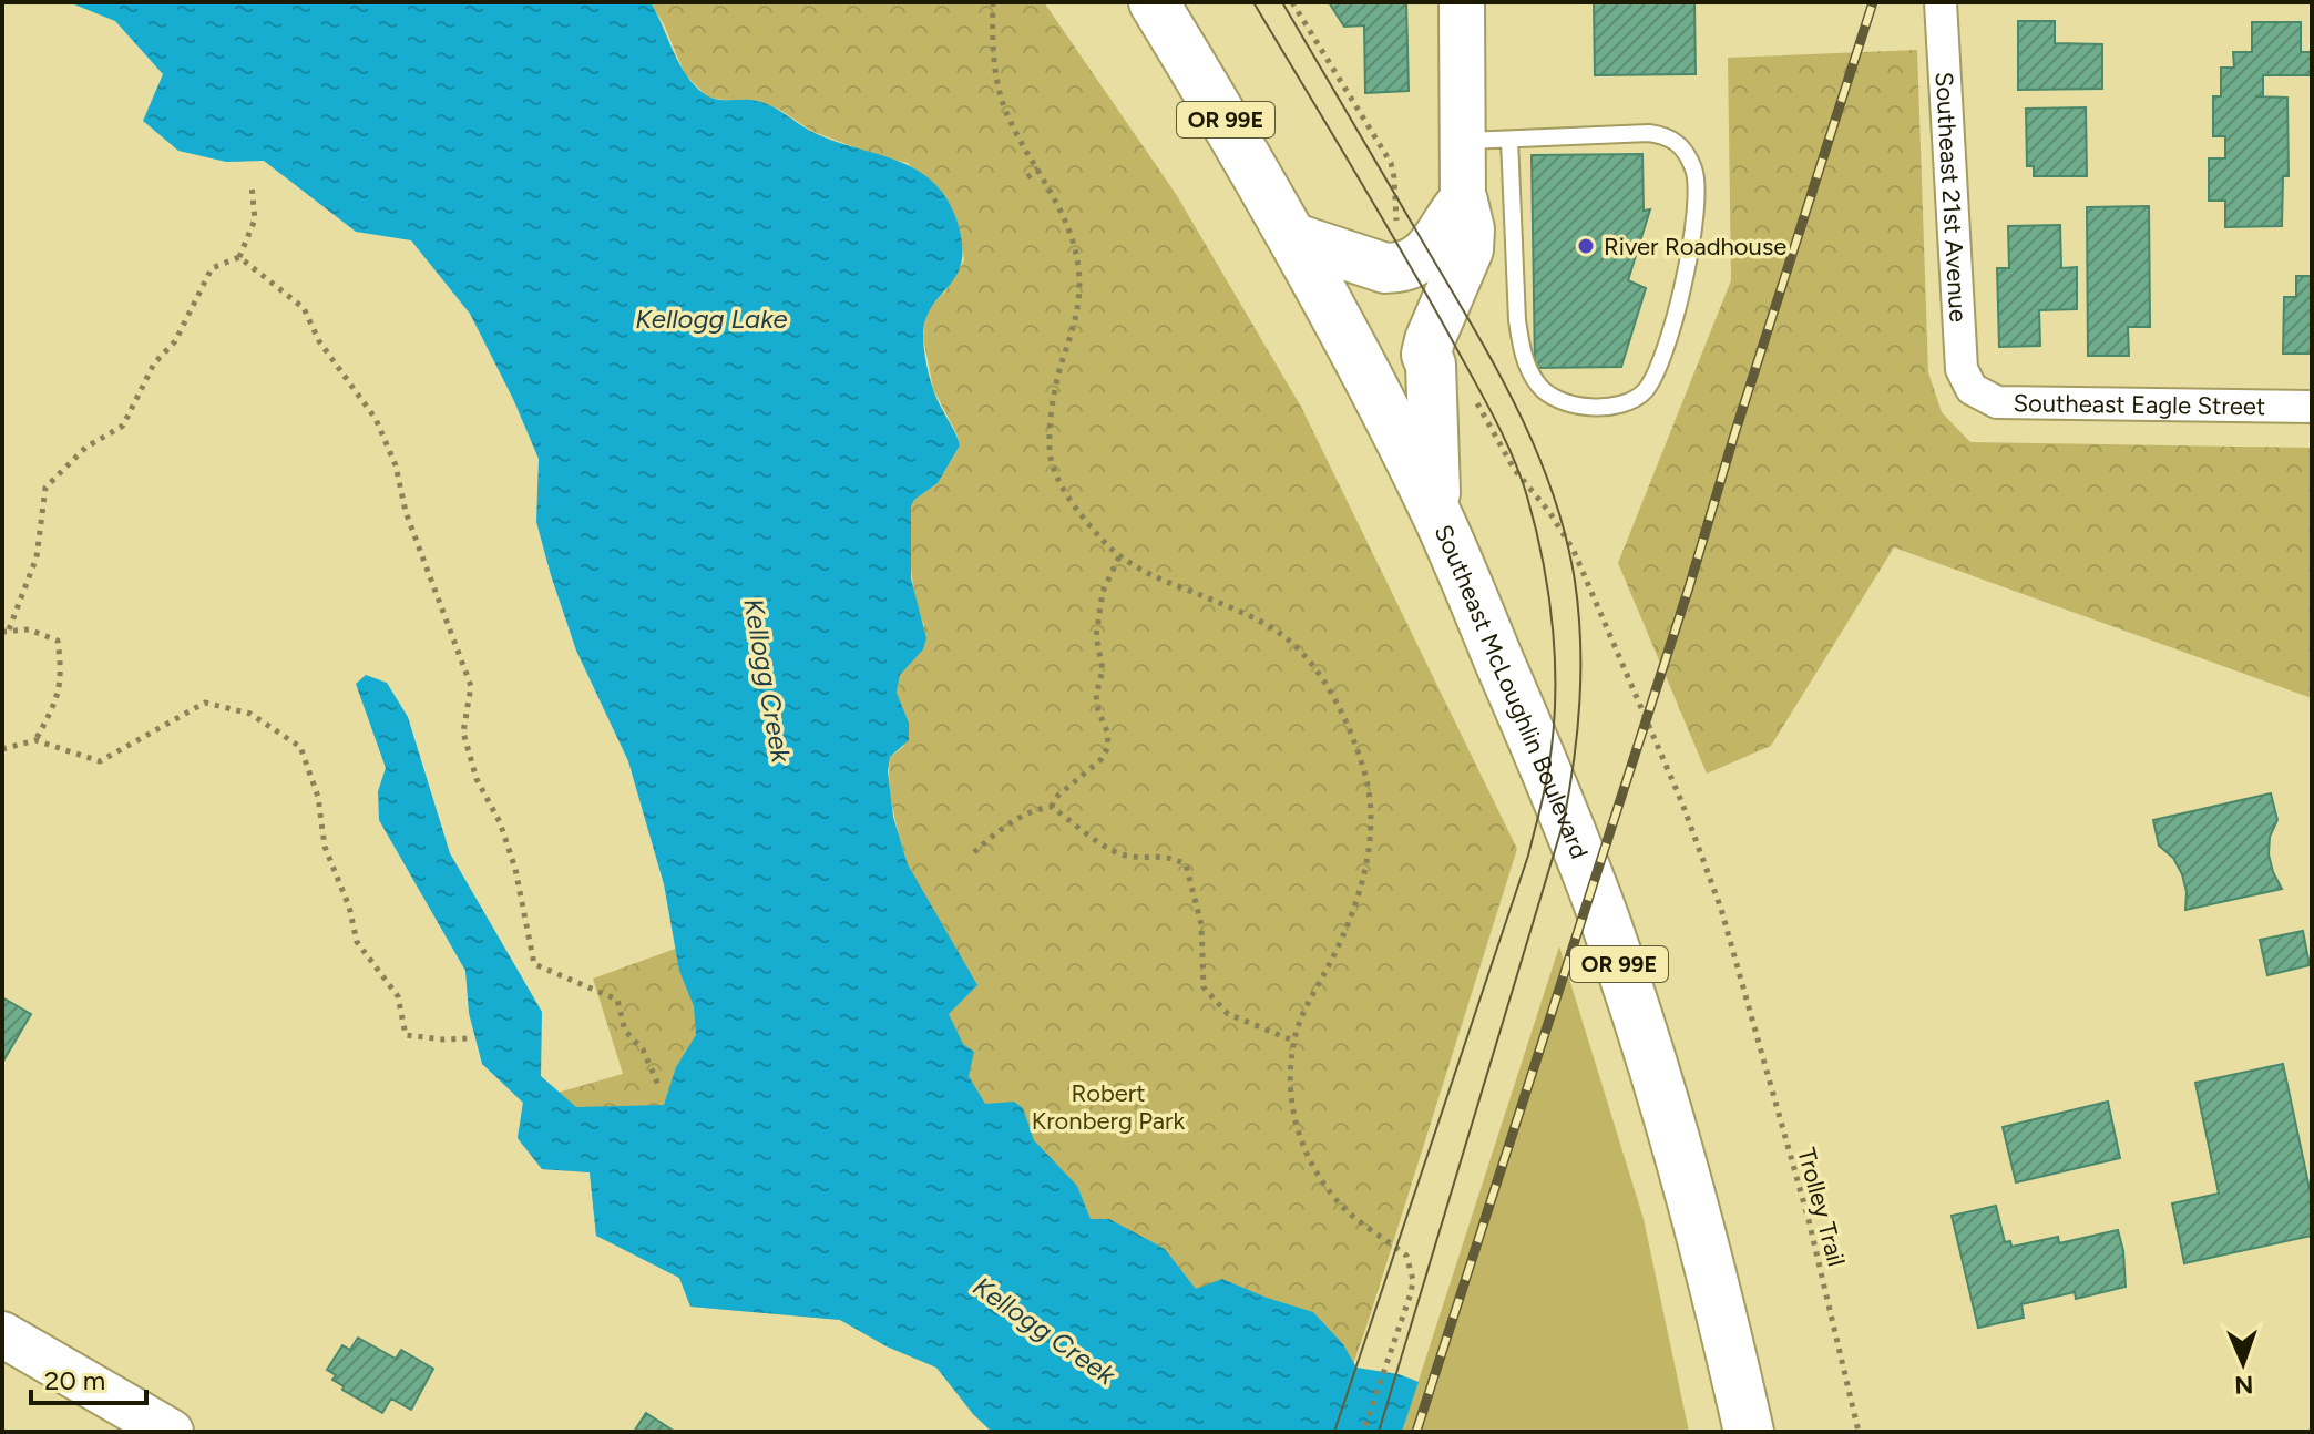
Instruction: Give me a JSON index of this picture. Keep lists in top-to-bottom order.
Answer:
{
  "streets": {
    "main road": ["OR 99E", "Southeast McLoughlin Boulevard"],
    "street": ["Southeast 21st Avenue", "Southeast Eagle Street"],
    "path": ["Trolley Trail"]
  },
  "crossings": [
    ["Southeast 21st Avenue", "Southeast Eagle Street"]
  ],
  "water": ["Kellogg Lake", "Kellogg Creek"],
  "parks": ["Robert Kronberg Park"],
  "places": ["River Roadhouse"],
  "scale_bar": "20 m",
  "north": "bottom"
}
